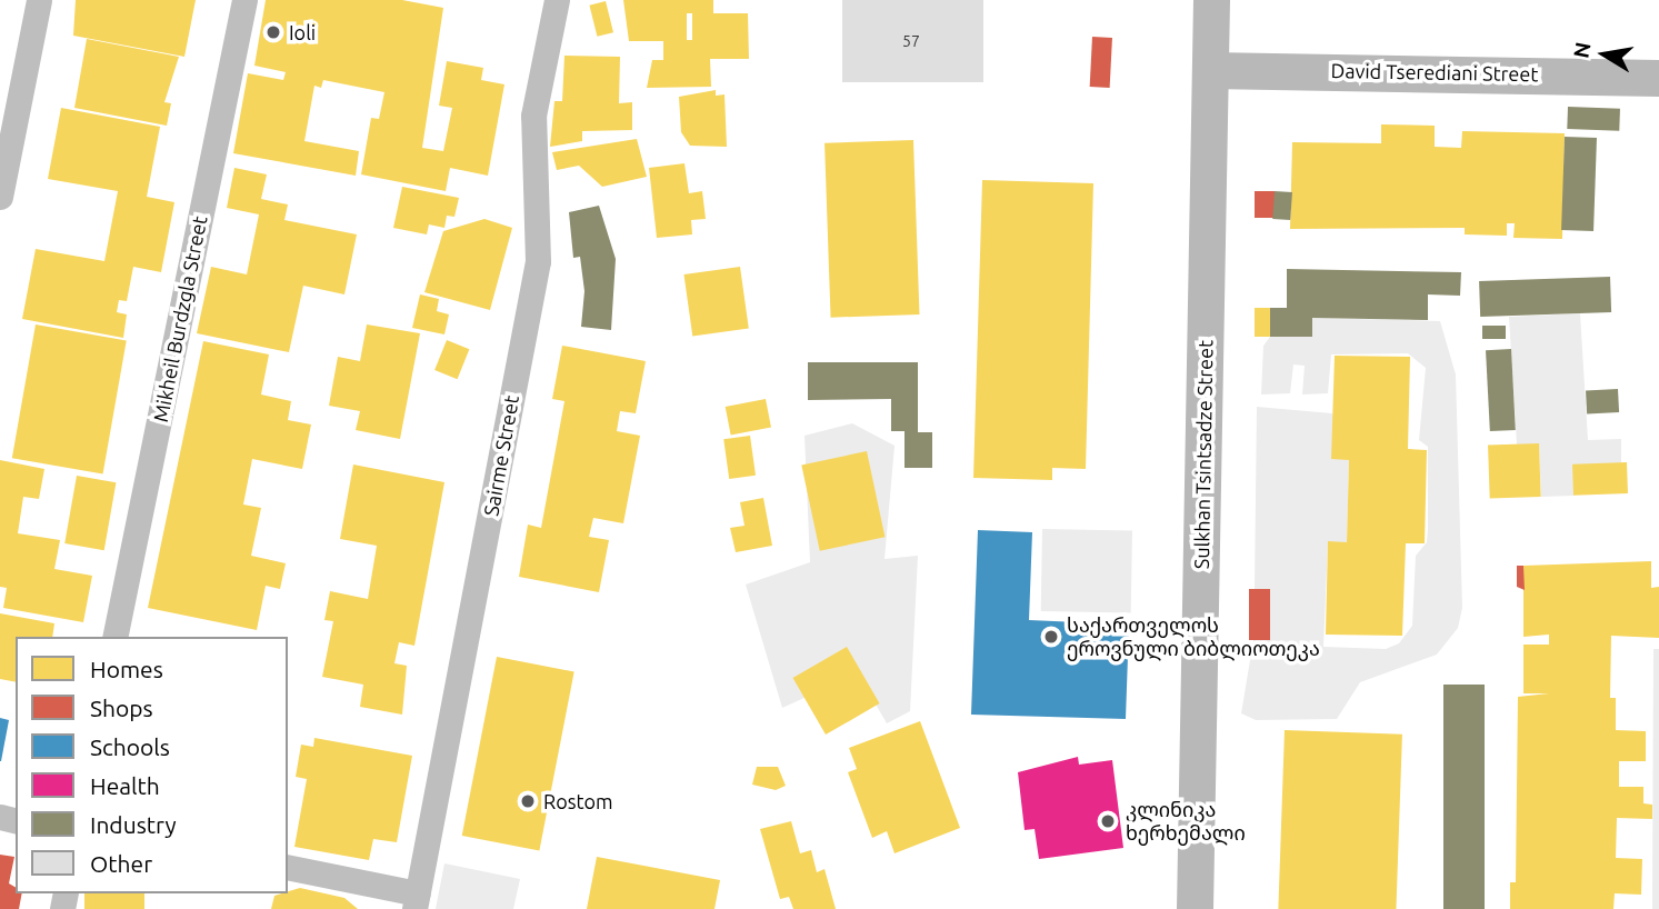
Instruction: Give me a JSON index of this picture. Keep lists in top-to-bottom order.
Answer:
{
  "streets": {
    "main road": ["David Tserediani Street", "Sulkhan Tsintsadze Street"],
    "street": ["Mikheil Burdzgla Street", "Sairme Street"]
  },
  "crossings": [
    ["David Tserediani Street", "Sulkhan Tsintsadze Street"]
  ],
  "places": [
    "Ioli",
    "საქართველოს ეროვნული ბიბლიოთეკა",
    "Rostom",
    "კლინიკა ხერხემალი"
  ],
  "house_numbers": ["57"],
  "legend": [
    "Homes",
    "Shops",
    "Schools",
    "Health",
    "Industry",
    "Other"
  ],
  "north": "left"
}
